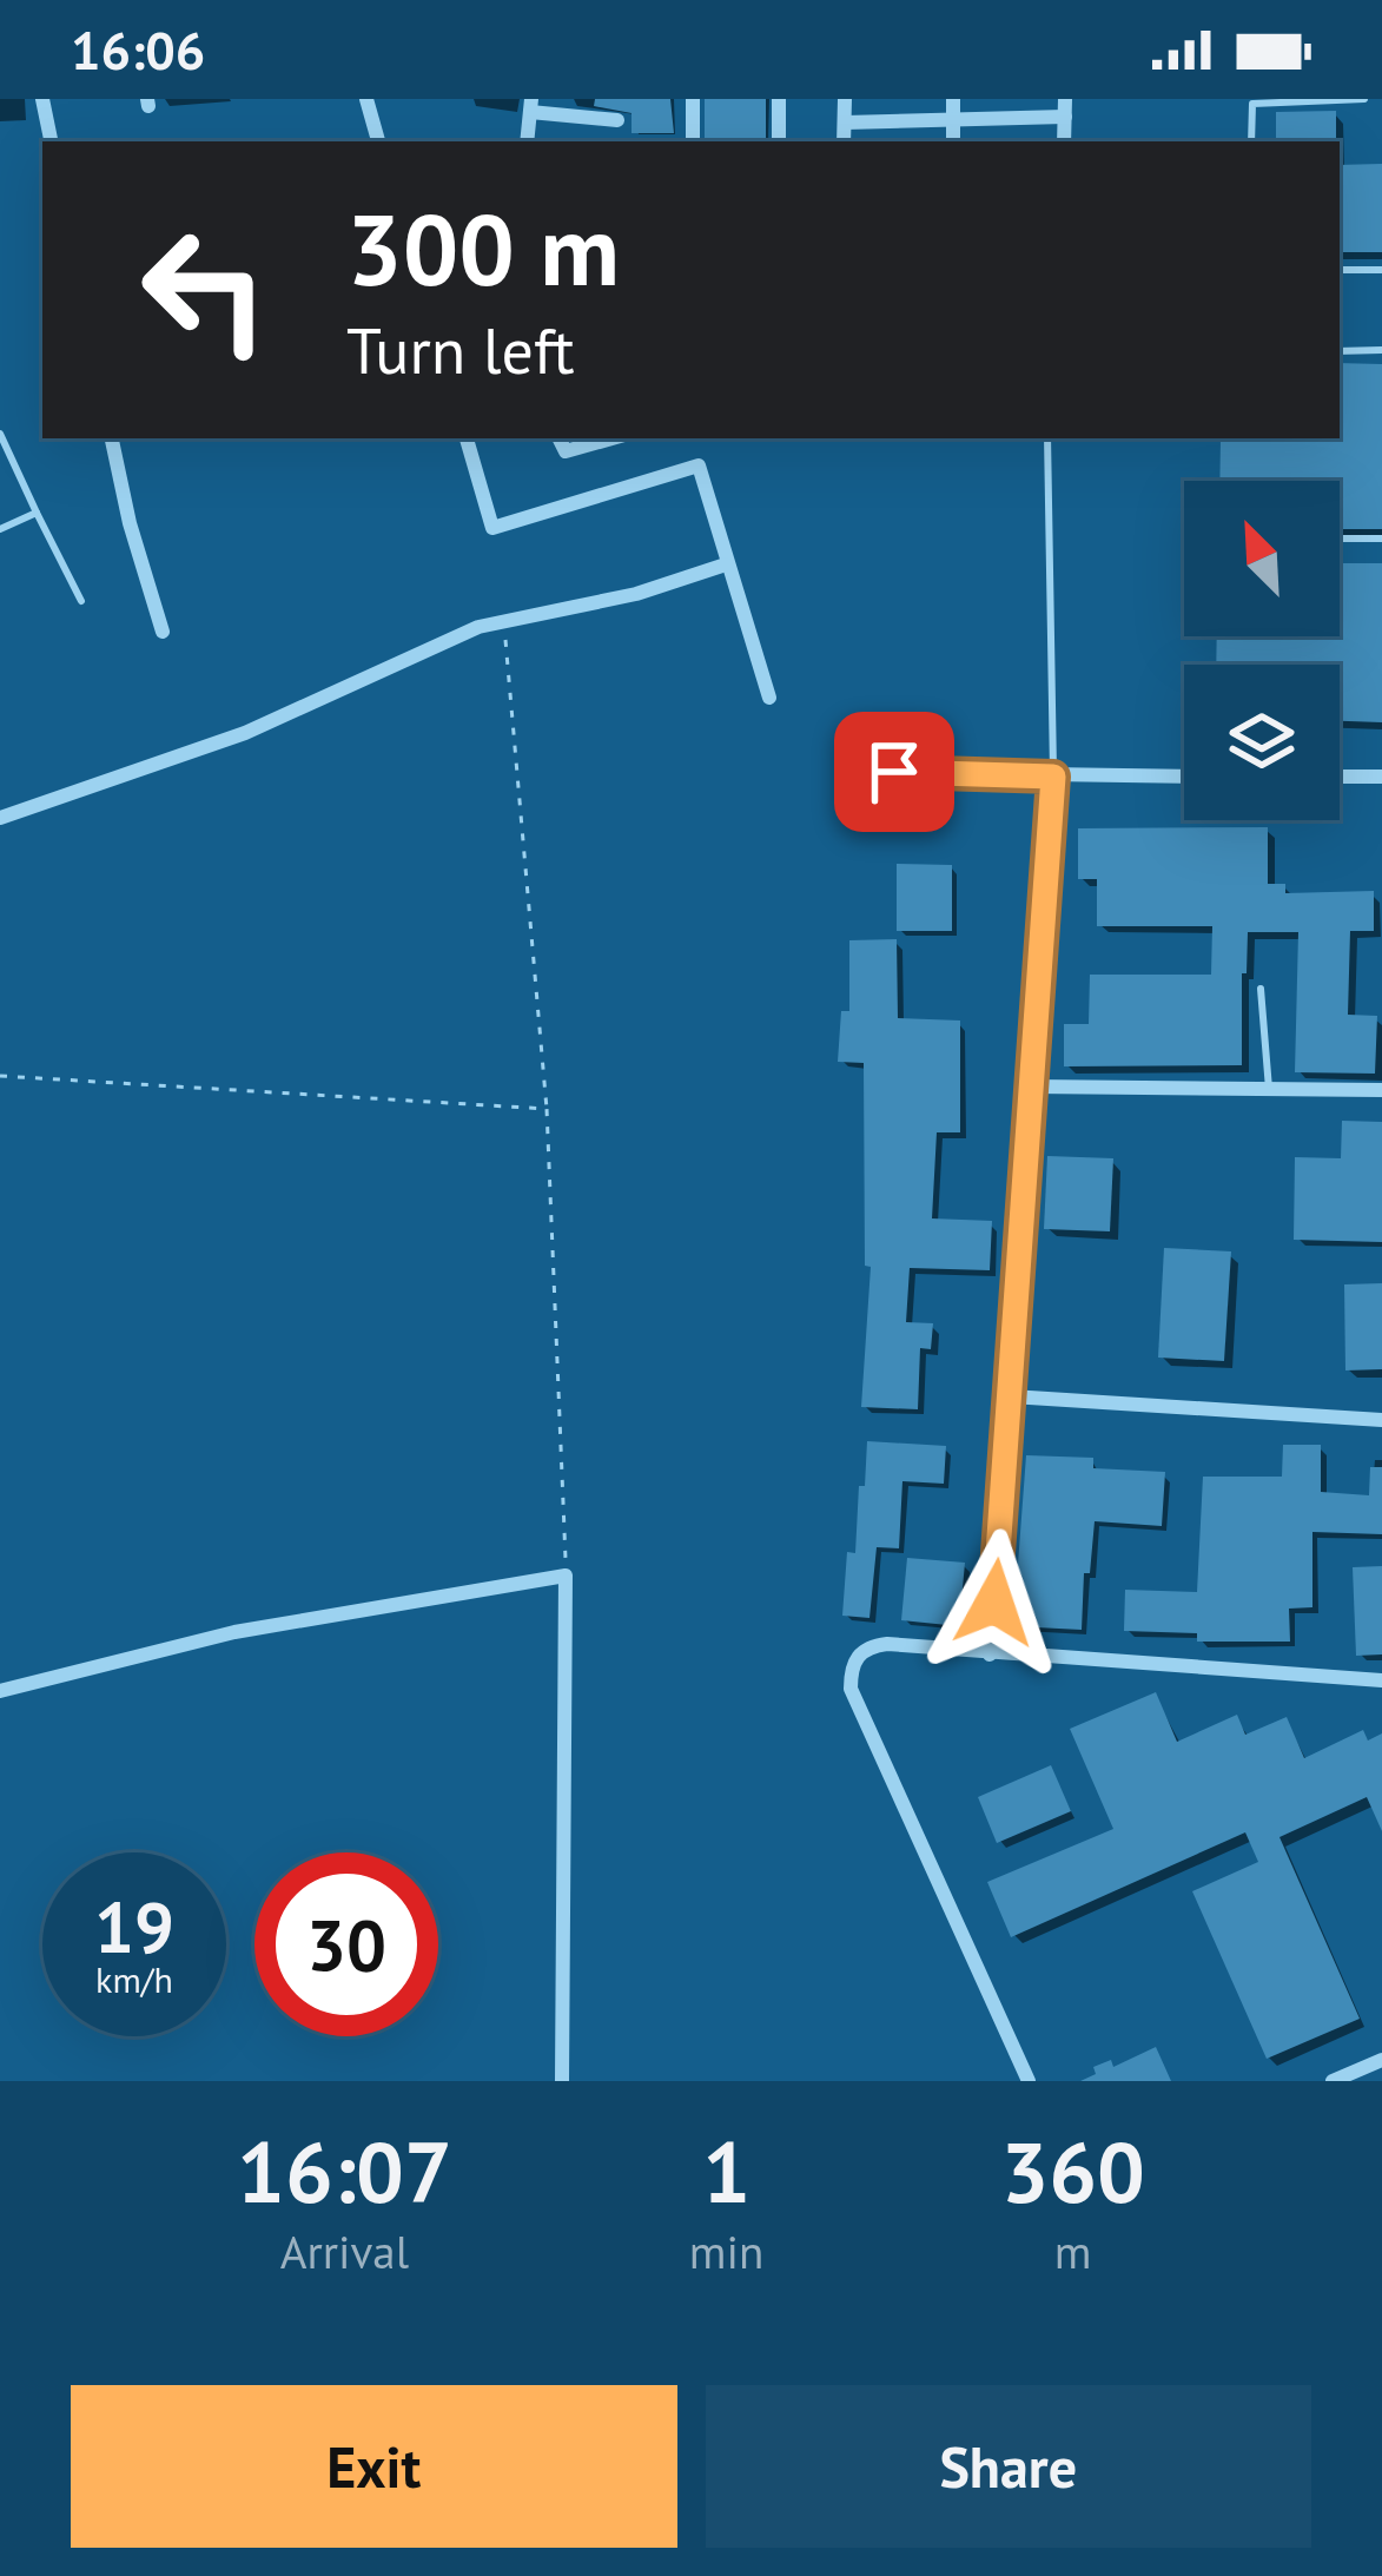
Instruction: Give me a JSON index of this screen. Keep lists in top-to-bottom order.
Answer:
{
  "north": "top left",
  "page": {
    "status": "16:06",
    "turn": ["300 m", "Turn left"],
    "speed": "19 km/h",
    "limit": "30",
    "eta": [
      "16:07",
      "Arrival",
      "1",
      "min",
      "360",
      "m"
    ],
    "buttons": ["Exit", "Share"]
  }
}
